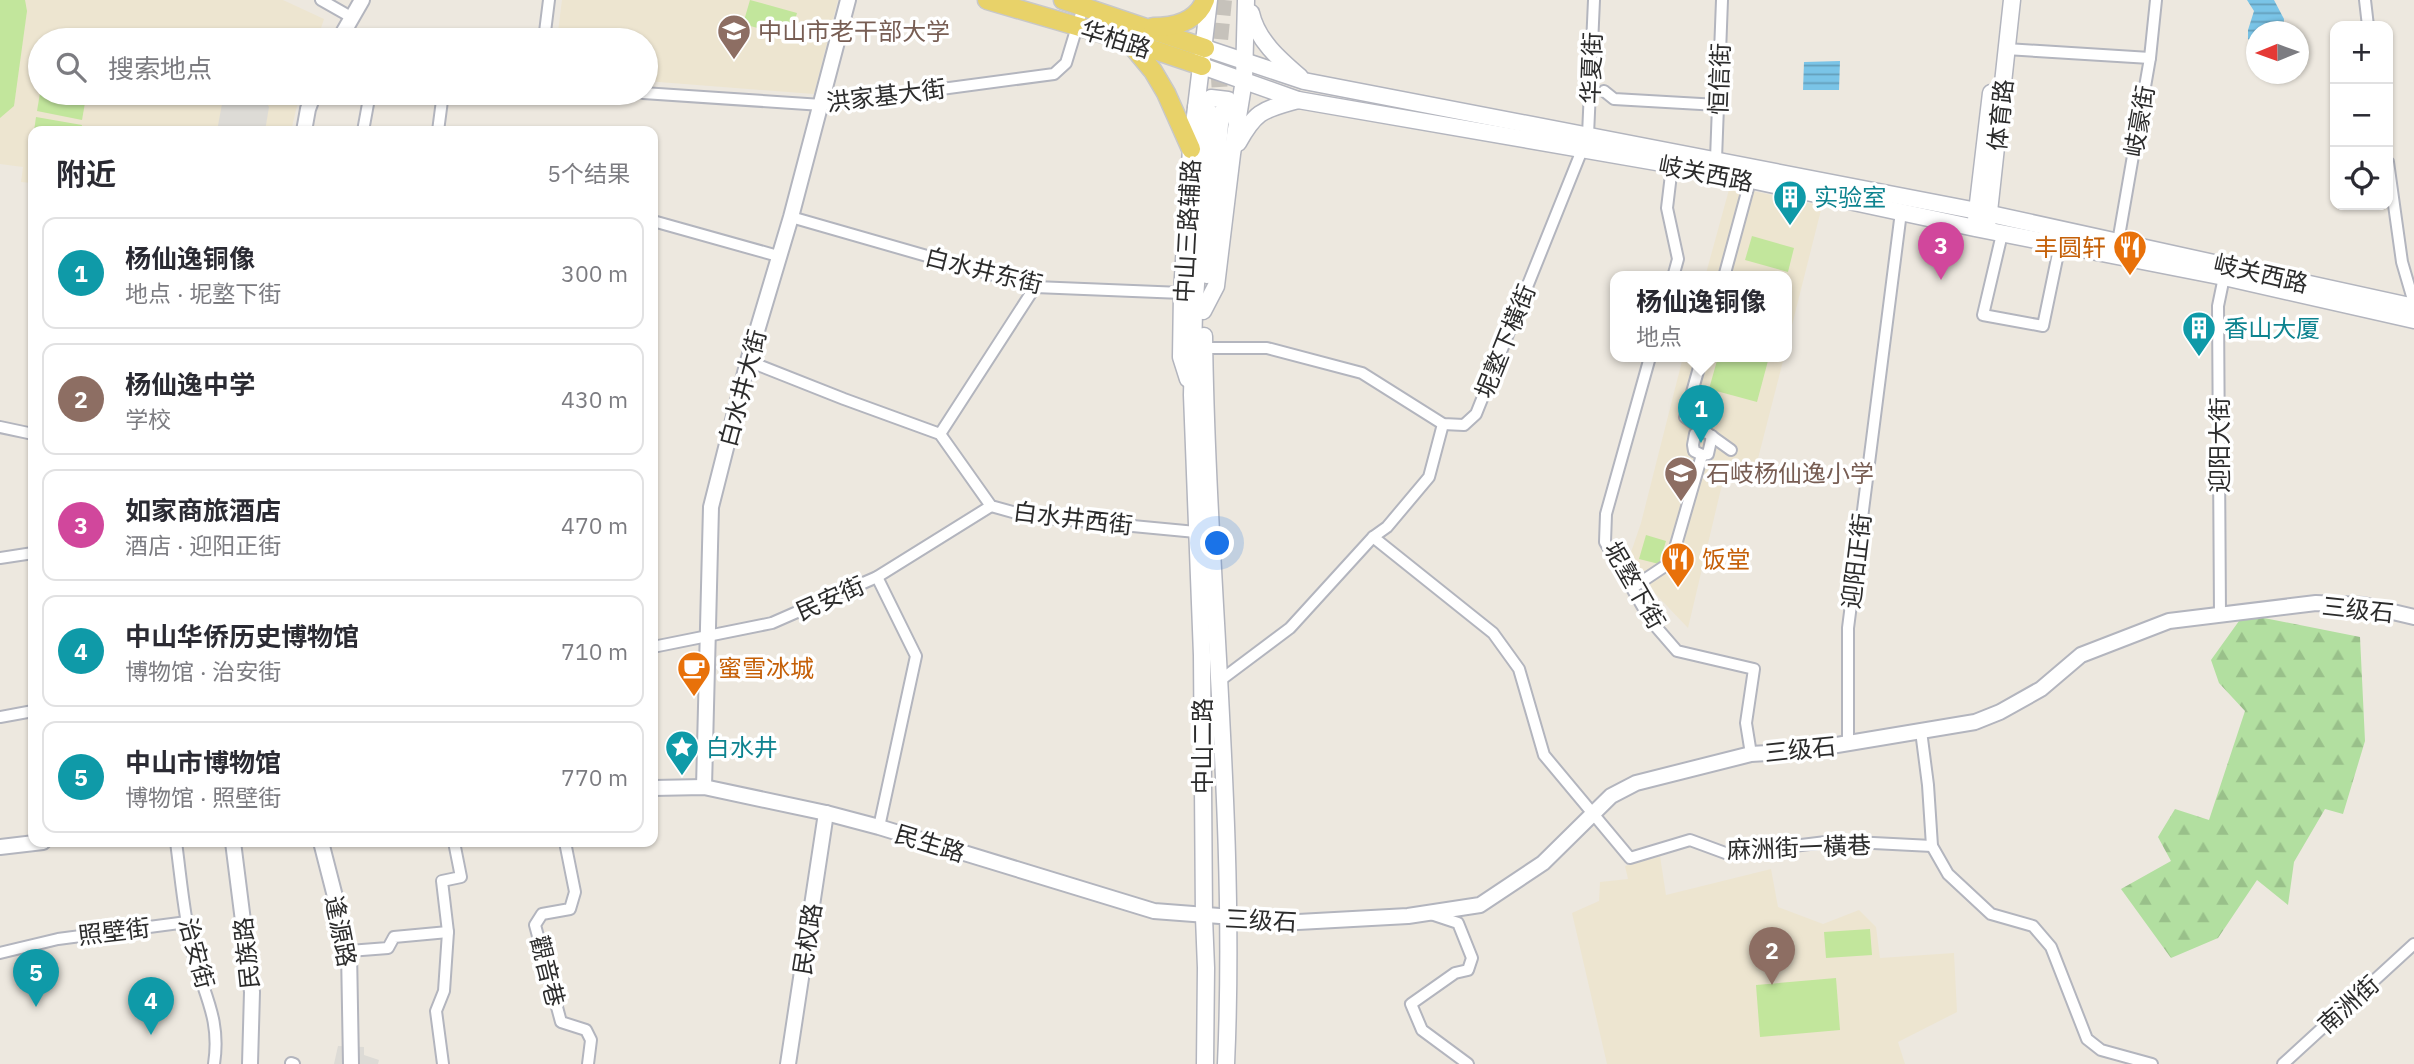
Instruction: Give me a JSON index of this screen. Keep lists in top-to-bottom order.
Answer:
{
  "streets": {
    "main road": [
      "华柏路",
      "体育路",
      "岐关西路",
      "中山三路辅路",
      "中山二路"
    ],
    "street": [
      "华夏街",
      "恒信街",
      "洪家基大街",
      "岐豪街",
      "白水井东街",
      "坭墪下橫街",
      "白水井大街",
      "迎阳大街",
      "白水井西街",
      "迎阳正街",
      "坭墪下街",
      "民安街",
      "三级石",
      "民生路",
      "麻洲街一橫巷",
      "照壁街",
      "逢源路",
      "民权路",
      "治安街",
      "民族路",
      "觀音巷",
      "南洲街"
    ]
  },
  "crossings": [
    ["华柏路", "洪家基大街"],
    ["华柏路", "岐关西路"],
    ["华柏路", "中山三路辅路"],
    ["华夏街", "岐关西路"],
    ["华夏街", "坭墪下橫街"],
    ["恒信街", "岐关西路"],
    ["洪家基大街", "白水井大街"],
    ["体育路", "岐关西路"],
    ["岐豪街", "岐关西路"],
    ["岐关西路", "中山三路辅路"],
    ["岐关西路", "坭墪下橫街"],
    ["岐关西路", "迎阳大街"],
    ["岐关西路", "迎阳正街"],
    ["中山三路辅路", "白水井东街"],
    ["白水井东街", "白水井大街"],
    ["白水井大街", "民安街"],
    ["白水井大街", "民生路"],
    ["迎阳大街", "三级石"],
    ["白水井西街", "民安街"],
    ["白水井西街", "中山二路"],
    ["迎阳正街", "三级石"],
    ["坭墪下街", "三级石"],
    ["三级石", "中山二路"],
    ["三级石", "民生路"],
    ["三级石", "麻洲街一橫巷"],
    ["中山二路", "民生路"],
    ["民生路", "民权路"],
    ["照壁街", "治安街"]
  ],
  "places": {
    "school or university": ["中山市老干部大学", "石岐杨仙逸小学"],
    "building": ["实验室", "香山大厦"],
    "restaurant": ["丰圆轩", "饭堂"],
    "cafe": ["蜜雪冰城"],
    "place": ["白水井"]
  },
  "north": "left",
  "page": {
    "map_buttons": ["+", "−"],
    "search": "搜索地点",
    "heading": ["附近", "5个结果"],
    "list": [
      {
        "mark": "1",
        "name": "杨仙逸铜像",
        "note": "地点 · 坭墪下街",
        "value": "300 m"
      },
      {
        "mark": "2",
        "name": "杨仙逸中学",
        "note": "学校",
        "value": "430 m"
      },
      {
        "mark": "3",
        "name": "如家商旅酒店",
        "note": "酒店 · 迎阳正街",
        "value": "470 m"
      },
      {
        "mark": "4",
        "name": "中山华侨历史博物馆",
        "note": "博物馆 · 治安街",
        "value": "710 m"
      },
      {
        "mark": "5",
        "name": "中山市博物馆",
        "note": "博物馆 · 照壁街",
        "value": "770 m"
      }
    ],
    "pins": [
      "3",
      "1",
      "2",
      "5",
      "4"
    ],
    "popup": ["杨仙逸铜像", "地点"]
  }
}
